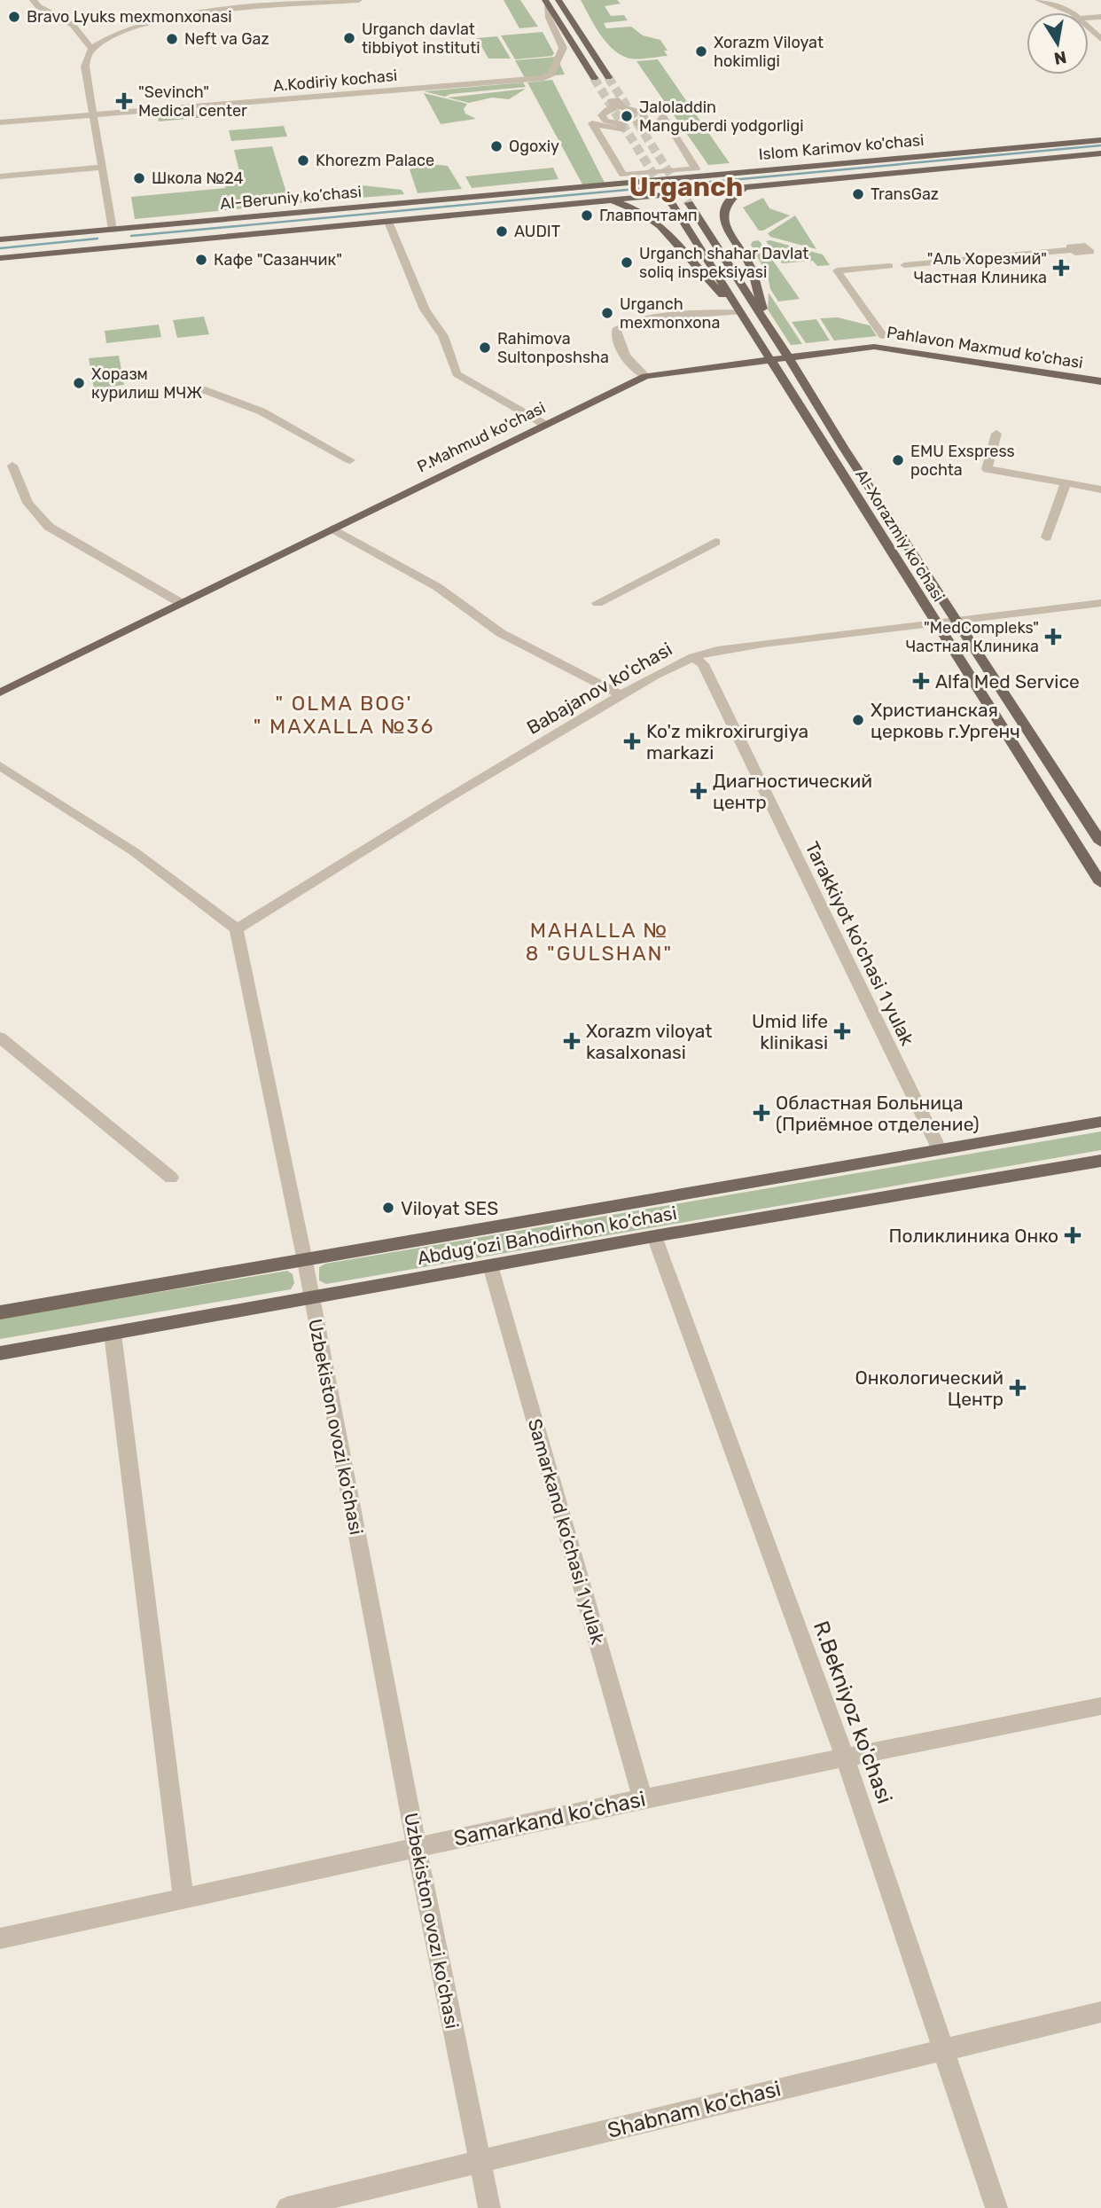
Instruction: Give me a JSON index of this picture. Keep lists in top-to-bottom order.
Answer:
{
  "streets": {
    "main road": [
      "Islom Karimov ko'chasi",
      "Al-Beruniy ko’chasi",
      "Pahlavon Maxmud ko'chasi",
      "P.Mahmud ko'chasi",
      "Al-Xorazmiy ko’chasi",
      "Abdug’ozi Bahodirhon ko’chasi"
    ],
    "street": [
      "A.Kodiriy kochasi",
      "Babajanov ko'chasi",
      "Tarakkiyot ko'chasi 1 yulak",
      "Uzbekiston ovozi ko'chasi",
      "Samarkand ko’chasi 1 yulak",
      "R.Bekniyoz ko'chasi",
      "Samarkand ko’chasi",
      "Shabnam ko’chasi"
    ]
  },
  "crossings": [
    ["Islom Karimov ko'chasi", "Al-Beruniy ko’chasi"],
    ["Pahlavon Maxmud ko'chasi", "P.Mahmud ko'chasi"],
    ["Pahlavon Maxmud ko'chasi", "Al-Xorazmiy ko’chasi"],
    ["Al-Xorazmiy ko’chasi", "Babajanov ko'chasi"],
    ["Babajanov ko'chasi", "Tarakkiyot ko'chasi 1 yulak"],
    ["Babajanov ko'chasi", "Uzbekiston ovozi ko'chasi"],
    ["Tarakkiyot ko'chasi 1 yulak", "Abdug’ozi Bahodirhon ko’chasi"],
    ["Abdug’ozi Bahodirhon ko’chasi", "Uzbekiston ovozi ko'chasi"],
    ["Abdug’ozi Bahodirhon ko’chasi", "Samarkand ko’chasi 1 yulak"],
    ["Abdug’ozi Bahodirhon ko’chasi", "R.Bekniyoz ko'chasi"],
    ["Uzbekiston ovozi ko'chasi", "Samarkand ko’chasi"],
    ["Uzbekiston ovozi ko'chasi", "Shabnam ko’chasi"],
    ["Samarkand ko’chasi 1 yulak", "Samarkand ko’chasi"],
    ["R.Bekniyoz ko'chasi", "Samarkand ko’chasi"],
    ["R.Bekniyoz ko'chasi", "Shabnam ko’chasi"]
  ],
  "districts": ["Urganch", "\" OLMA BOG' \" MAXALLA №36", "MAHALLA № 8 \"GULSHAN\""],
  "places": {
    "other": [
      "Bravo Lyuks mexmonxonasi",
      "Urganch davlat tibbiyot instituti",
      "Neft va Gaz",
      "Xorazm Viloyat hokimligi",
      "Jaloladdin Manguberdi yodgorligi",
      "Ogoxiy",
      "Khorezm Palace",
      "Школа №24",
      "TransGaz",
      "Главпочтамп",
      "AUDIT",
      "Кафе \"Сазанчик\"",
      "Urganch shahar Davlat soliq inspeksiyasi",
      "Urganch mexmonxona",
      "Rahimova Sultonposhsha",
      "Хоразм курилиш МЧЖ",
      "EMU Exspress pochta",
      "Христианская церковь г.Ургенч",
      "Viloyat SES"
    ],
    "health": [
      "\"Sevinch\" Medical center",
      "\"Аль Хорезмий\" Частная Клиника",
      "\"MedCompleks\" Частная Клиника",
      "Alfa Med Service",
      "Ko'z mikroxirurgiya markazi",
      "Диагностический центр",
      "Umid life klinikasi",
      "Xorazm viloyat kasalxonasi",
      "Областная Больница (Приёмное отделение)",
      "Поликлиника Онко",
      "Онкологический Центр"
    ]
  },
  "north": "bottom"
}
